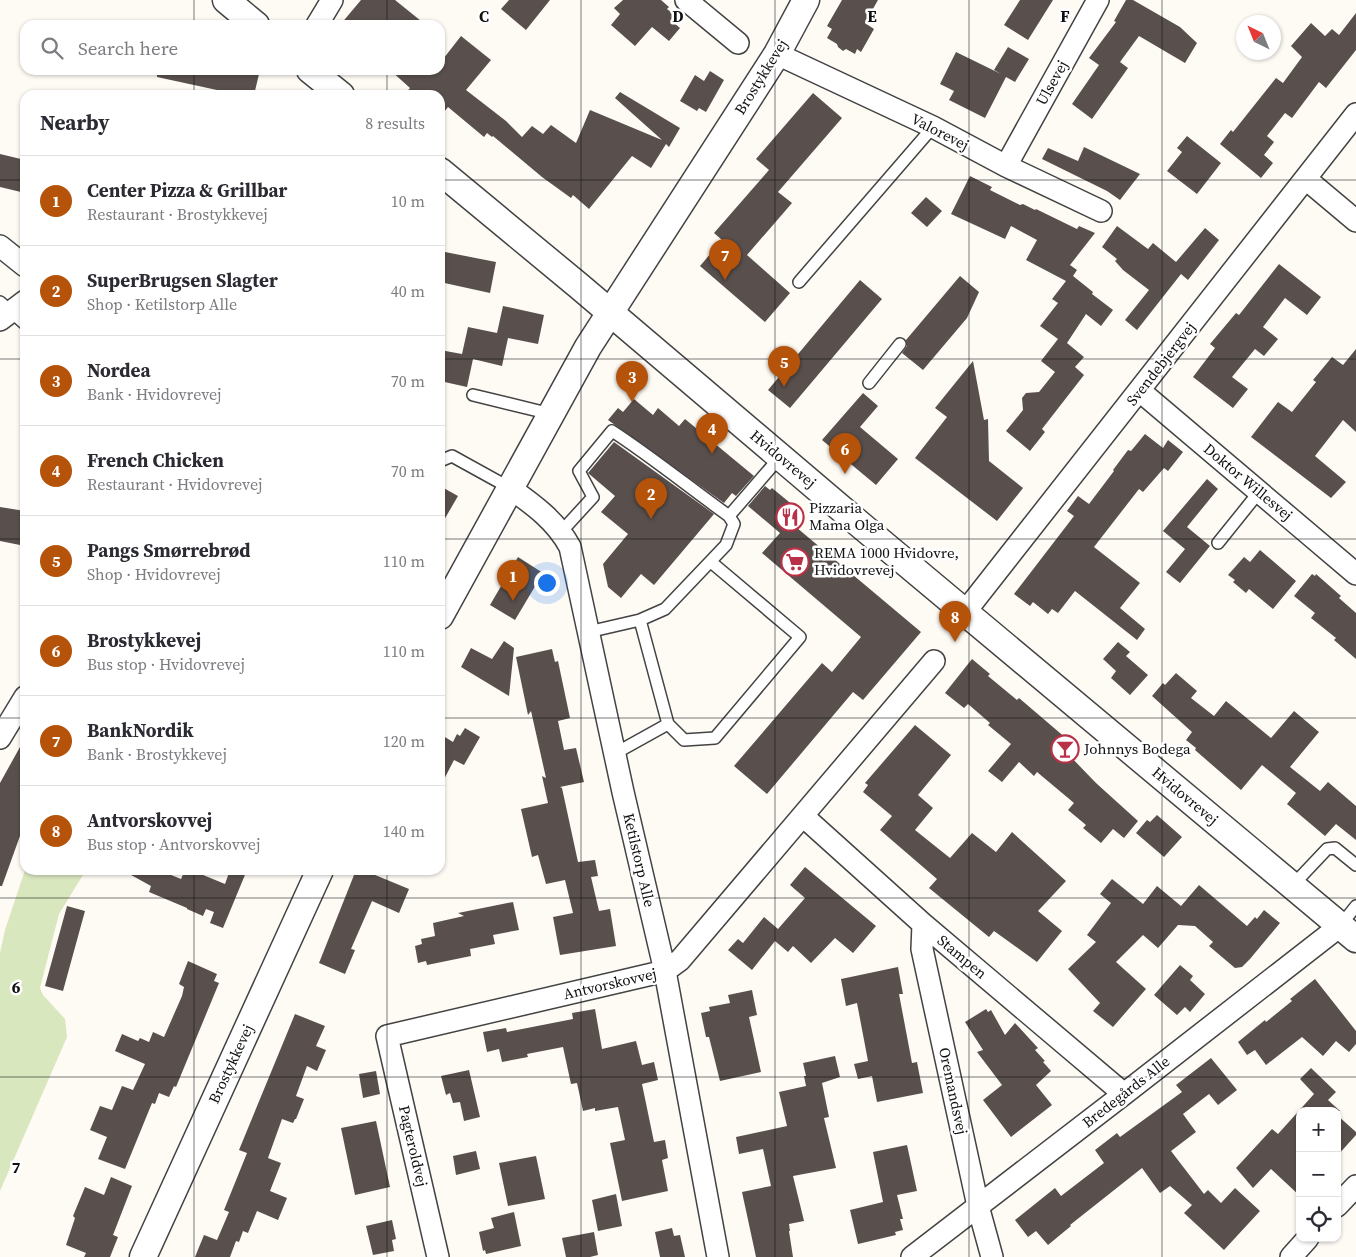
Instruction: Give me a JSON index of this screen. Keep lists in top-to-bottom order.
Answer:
{
  "streets": {
    "street": [
      "Brostykkevej",
      "Ulsevej",
      "Valorevej",
      "Svendebjergvej",
      "Hvidovrevej",
      "Doktor Willesvej",
      "Ketilstorp Alle",
      "Stampen",
      "Antvorskovvej",
      "Oremandsvej",
      "Bredegårds Alle",
      "Pagteroldvej"
    ]
  },
  "crossings": [
    ["Brostykkevej", "Valorevej"],
    ["Brostykkevej", "Hvidovrevej"],
    ["Brostykkevej", "Ketilstorp Alle"],
    ["Ulsevej", "Valorevej"],
    ["Svendebjergvej", "Hvidovrevej"],
    ["Svendebjergvej", "Doktor Willesvej"],
    ["Hvidovrevej", "Bredegårds Alle"],
    ["Ketilstorp Alle", "Antvorskovvej"],
    ["Stampen", "Antvorskovvej"],
    ["Stampen", "Oremandsvej"],
    ["Stampen", "Bredegårds Alle"],
    ["Antvorskovvej", "Pagteroldvej"],
    ["Oremandsvej", "Bredegårds Alle"]
  ],
  "places": {
    "restaurant": ["Pizzaria Mama Olga"],
    "supermarket": ["REMA 1000 Hvidovre, Hvidovrevej"],
    "bar": ["Johnnys Bodega"]
  },
  "north": "top left",
  "page": {
    "search": "Search here",
    "heading": ["Nearby", "8 results"],
    "list": [
      {
        "mark": "1",
        "name": "Center Pizza & Grillbar",
        "note": "Restaurant · Brostykkevej",
        "value": "10 m"
      },
      {
        "mark": "2",
        "name": "SuperBrugsen Slagter",
        "note": "Shop · Ketilstorp Alle",
        "value": "40 m"
      },
      {
        "mark": "3",
        "name": "Nordea",
        "note": "Bank · Hvidovrevej",
        "value": "70 m"
      },
      {
        "mark": "4",
        "name": "French Chicken",
        "note": "Restaurant · Hvidovrevej",
        "value": "70 m"
      },
      {
        "mark": "5",
        "name": "Pangs Smørrebrød",
        "note": "Shop · Hvidovrevej",
        "value": "110 m"
      },
      {
        "mark": "6",
        "name": "Brostykkevej",
        "note": "Bus stop · Hvidovrevej",
        "value": "110 m"
      },
      {
        "mark": "7",
        "name": "BankNordik",
        "note": "Bank · Brostykkevej",
        "value": "120 m"
      },
      {
        "mark": "8",
        "name": "Antvorskovvej",
        "note": "Bus stop · Antvorskovvej",
        "value": "140 m"
      }
    ],
    "pins": [
      "7",
      "5",
      "3",
      "4",
      "6",
      "2",
      "1",
      "8"
    ],
    "map_buttons": ["+", "−"]
  },
  "grid": {
    "columns": [
      "C",
      "D",
      "E",
      "F"
    ],
    "rows": ["6", "7"]
  }
}
